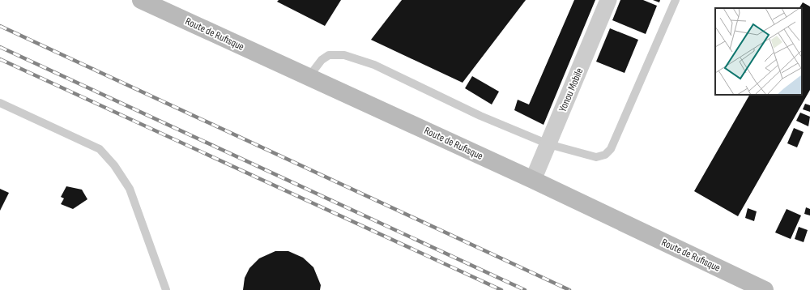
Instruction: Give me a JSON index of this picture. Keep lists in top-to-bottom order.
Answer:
{
  "streets": {
    "main road": ["Route de Rufisque"],
    "street": ["Yonou Mobile"]
  },
  "crossings": [
    ["Route de Rufisque", "Yonou Mobile"]
  ]
}
